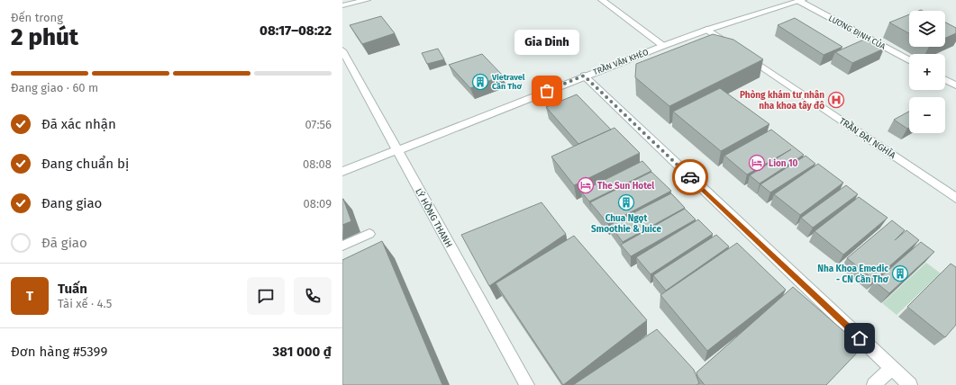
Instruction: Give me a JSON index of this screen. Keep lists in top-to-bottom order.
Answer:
{
  "streets": {
    "street": [
      "LƯƠNG ĐỊNH CỦA",
      "TRẦN VĂN KHÉO",
      "TRẦN ĐẠI NGHĨA",
      "LÝ HỒNG THANH"
    ]
  },
  "crossings": [
    ["LƯƠNG ĐỊNH CỦA", "TRẦN VĂN KHÉO"],
    ["TRẦN VĂN KHÉO", "TRẦN ĐẠI NGHĨA"],
    ["TRẦN VĂN KHÉO", "LÝ HỒNG THANH"]
  ],
  "places": {
    "building": ["Vietravel Cần Thơ", "Chua Ngọt Smoothie & Juice", "Nha Khoa Emedic - CN Cần Thơ"],
    "other": ["Gia Dinh"],
    "hospital": ["Phòng khám tư nhân nha khoa tây đô"],
    "hotel": ["Lion 10", "The Sun Hotel"]
  },
  "page": {
    "heading": ["2 phút", "Đến trong", "08:17–08:22"],
    "panel": [
      "Tuấn",
      "Tài xế · 4.5",
      "Đơn hàng #5399",
      "381 000 ₫"
    ],
    "map_buttons": ["+", "−"],
    "bubble": "Gia Dinh",
    "bar": "Đang giao · 60 m",
    "list": [
      ["Đã xác nhận", "07:56"],
      ["Đang chuẩn bị", "08:08"],
      ["Đang giao", "08:09"],
      "Đã giao"
    ],
    "round": "T"
  }
}
